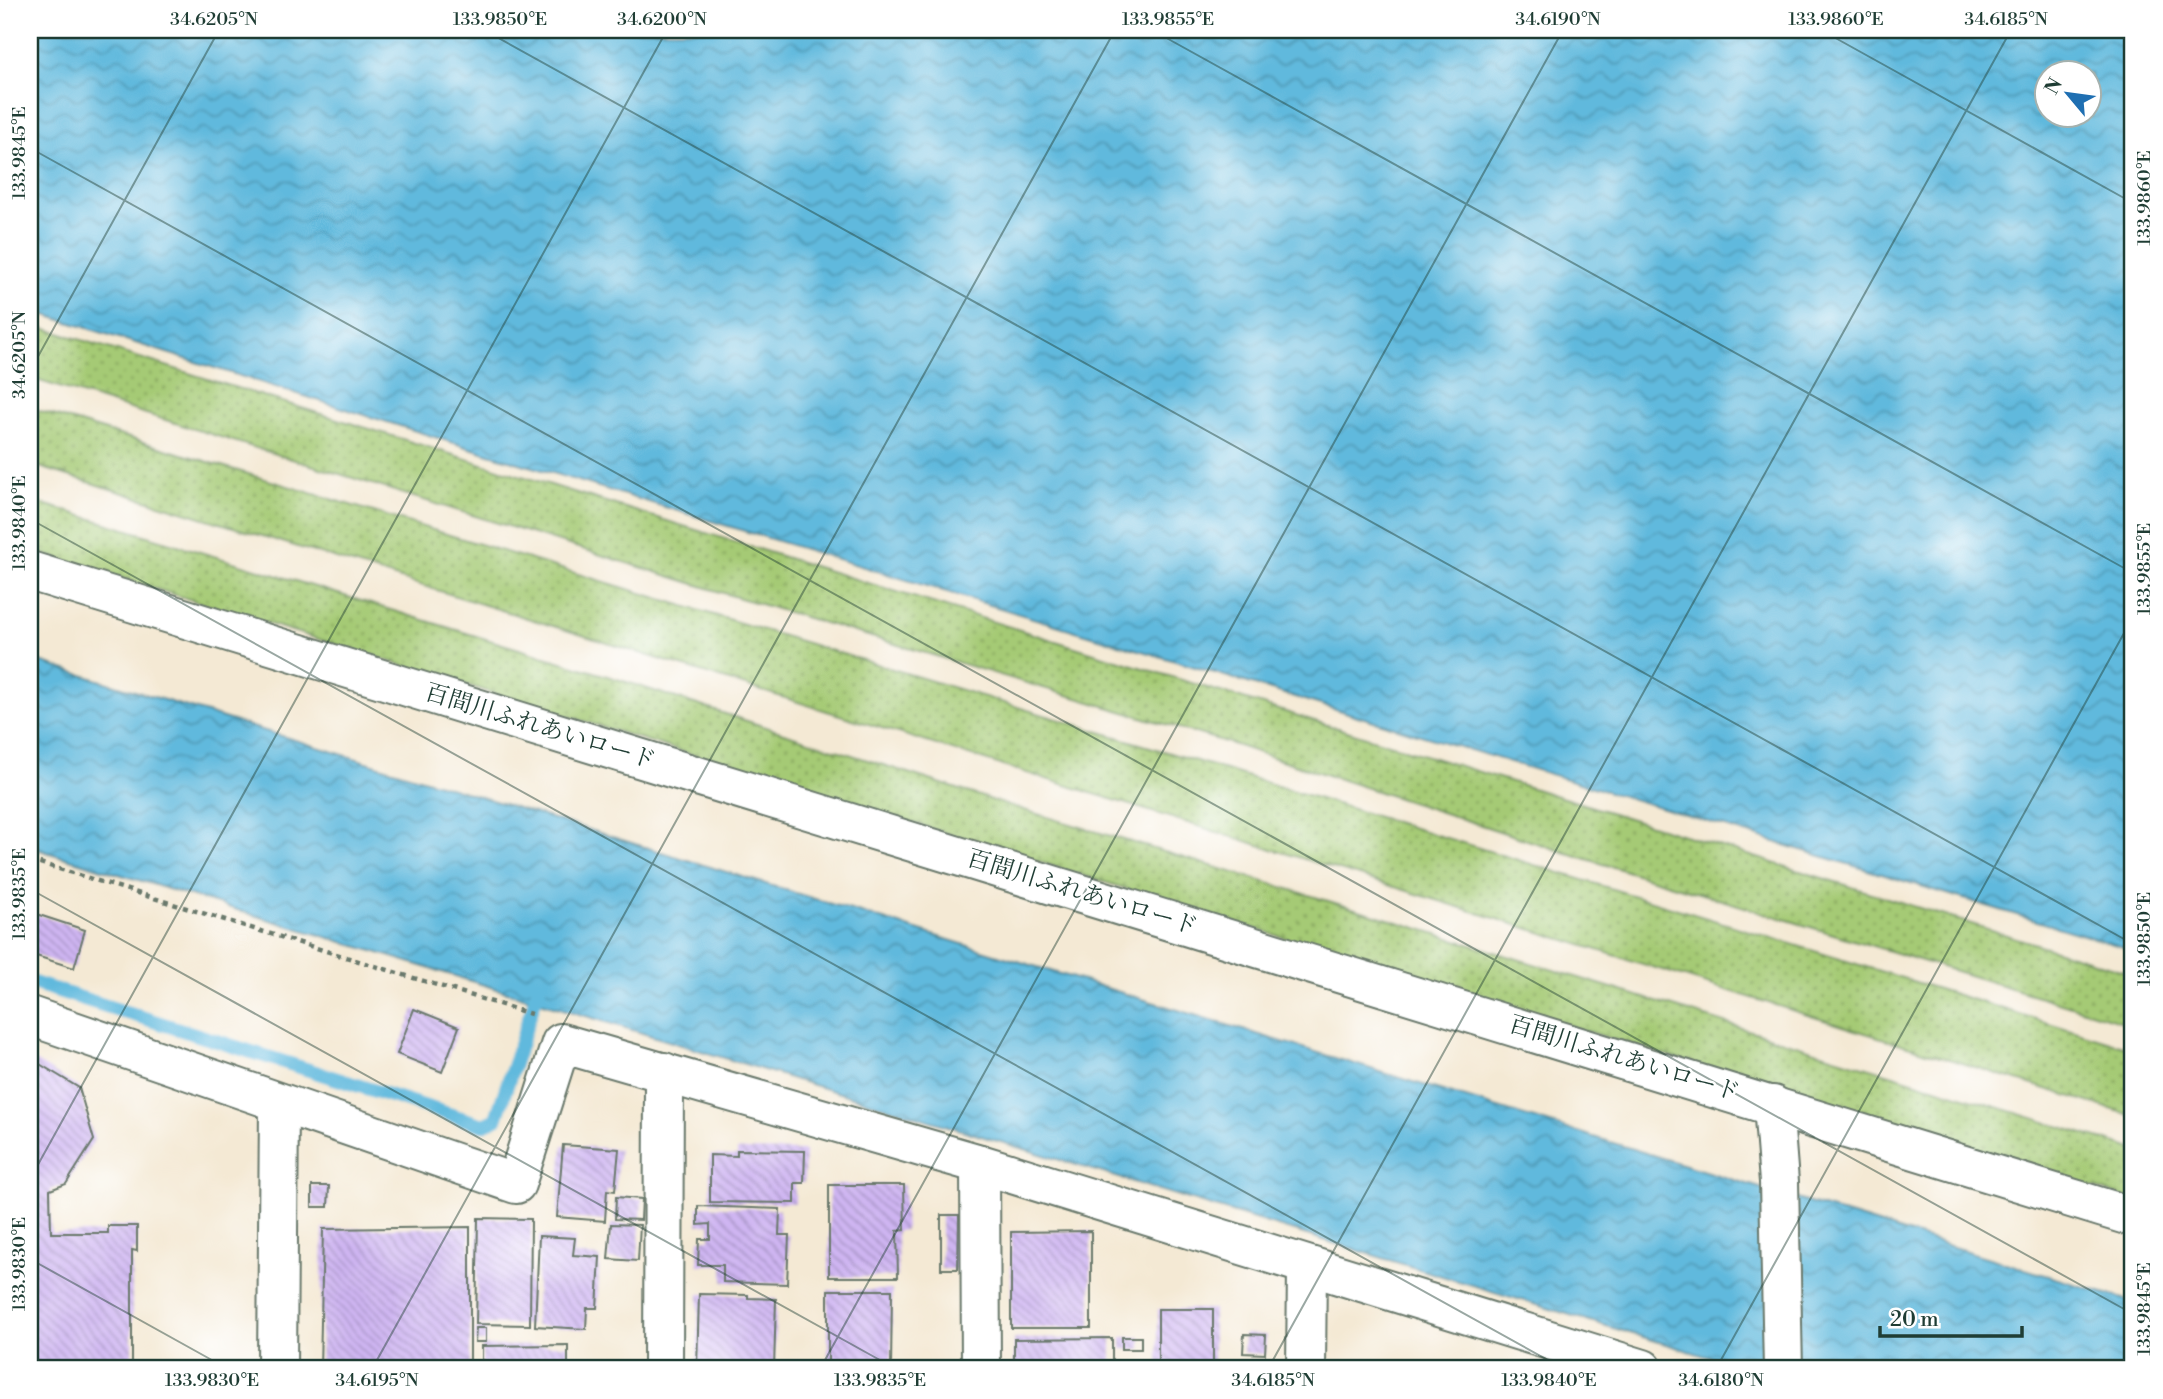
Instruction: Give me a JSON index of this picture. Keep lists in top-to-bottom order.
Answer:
{
  "streets": {
    "street": ["百間川ふれあいロード"]
  },
  "scale_bar": "20 m",
  "north": "top left",
  "coordinates": [
    "34.6205°N",
    "133.9850°E",
    "34.6200°N",
    "133.9855°E",
    "34.6190°N",
    "133.9860°E",
    "34.6185°N",
    "133.9845°E",
    "133.9840°E",
    "133.9835°E",
    "133.9830°E",
    "34.6195°N",
    "34.6180°N"
  ]
}
